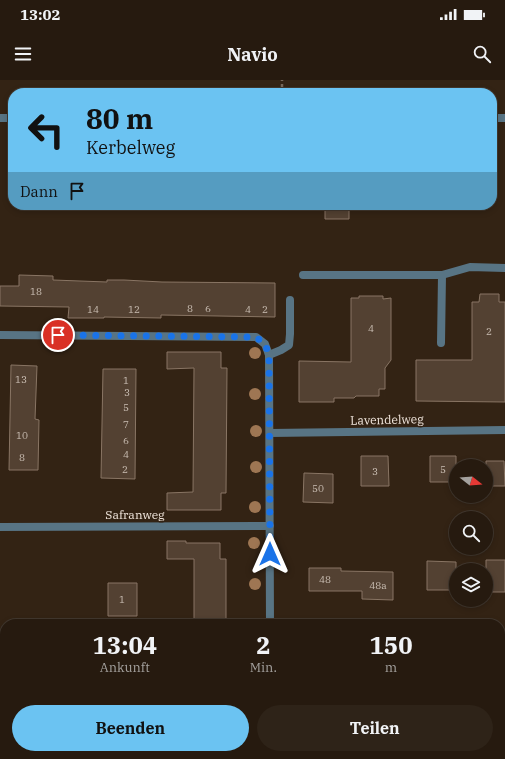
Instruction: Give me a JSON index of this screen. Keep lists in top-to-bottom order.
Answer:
{
  "streets": {
    "street": ["Lavendelweg", "Safranweg"]
  },
  "house_numbers": [
    "18",
    "8",
    "6",
    "14",
    "12",
    "4",
    "2",
    "4",
    "2",
    "13",
    "1",
    "3",
    "5",
    "7",
    "10",
    "6",
    "4",
    "8",
    "2",
    "5",
    "3",
    "50",
    "48",
    "48a",
    "1"
  ],
  "north": "right",
  "page": {
    "status": "13:02",
    "header": "Navio",
    "turn": ["80 m", "Kerbelweg"],
    "then": "Dann",
    "eta": [
      "13:04",
      "Ankunft",
      "2",
      "Min.",
      "150",
      "m"
    ],
    "buttons": ["Beenden", "Teilen"]
  }
}
